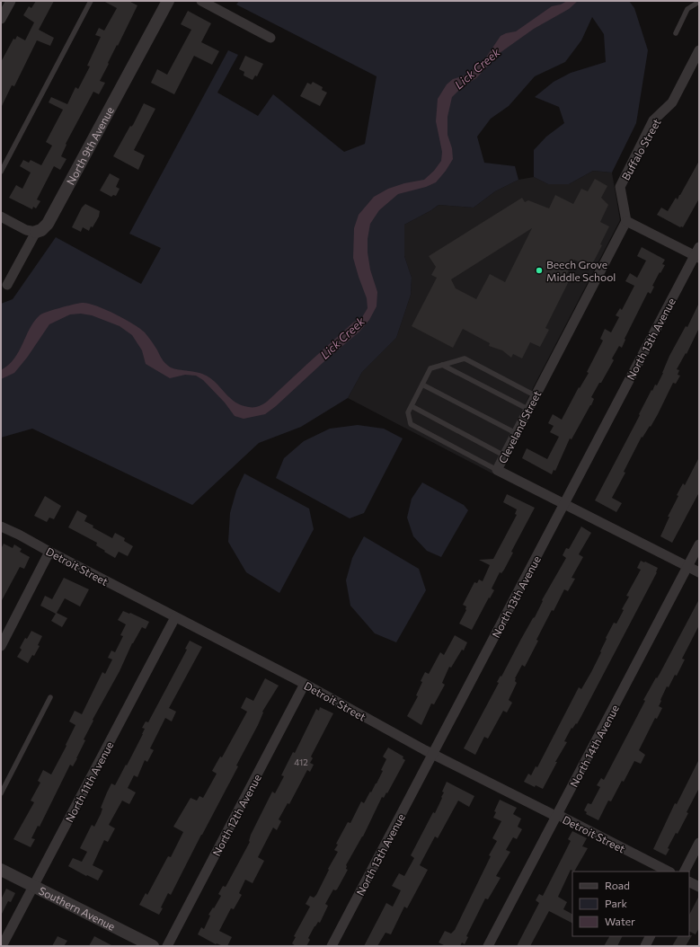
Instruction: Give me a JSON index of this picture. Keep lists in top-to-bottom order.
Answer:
{
  "streets": {
    "street": [
      "North 9th Avenue",
      "Buffalo Street",
      "North 13th Avenue",
      "Cleveland Street",
      "Detroit Street",
      "North 14th Avenue",
      "North 11th Avenue",
      "North 12th Avenue",
      "Southern Avenue"
    ]
  },
  "crossings": [
    ["Buffalo Street", "Cleveland Street"],
    ["North 13th Avenue", "Cleveland Street"],
    ["North 13th Avenue", "Detroit Street"],
    ["Cleveland Street", "North 14th Avenue"],
    ["Detroit Street", "North 14th Avenue"],
    ["Detroit Street", "North 11th Avenue"],
    ["Detroit Street", "North 12th Avenue"],
    ["North 11th Avenue", "Southern Avenue"]
  ],
  "water": ["Lick Creek"],
  "places": ["Beech Grove Middle School"],
  "house_numbers": ["412"],
  "legend": ["Road", "Park", "Water"]
}
